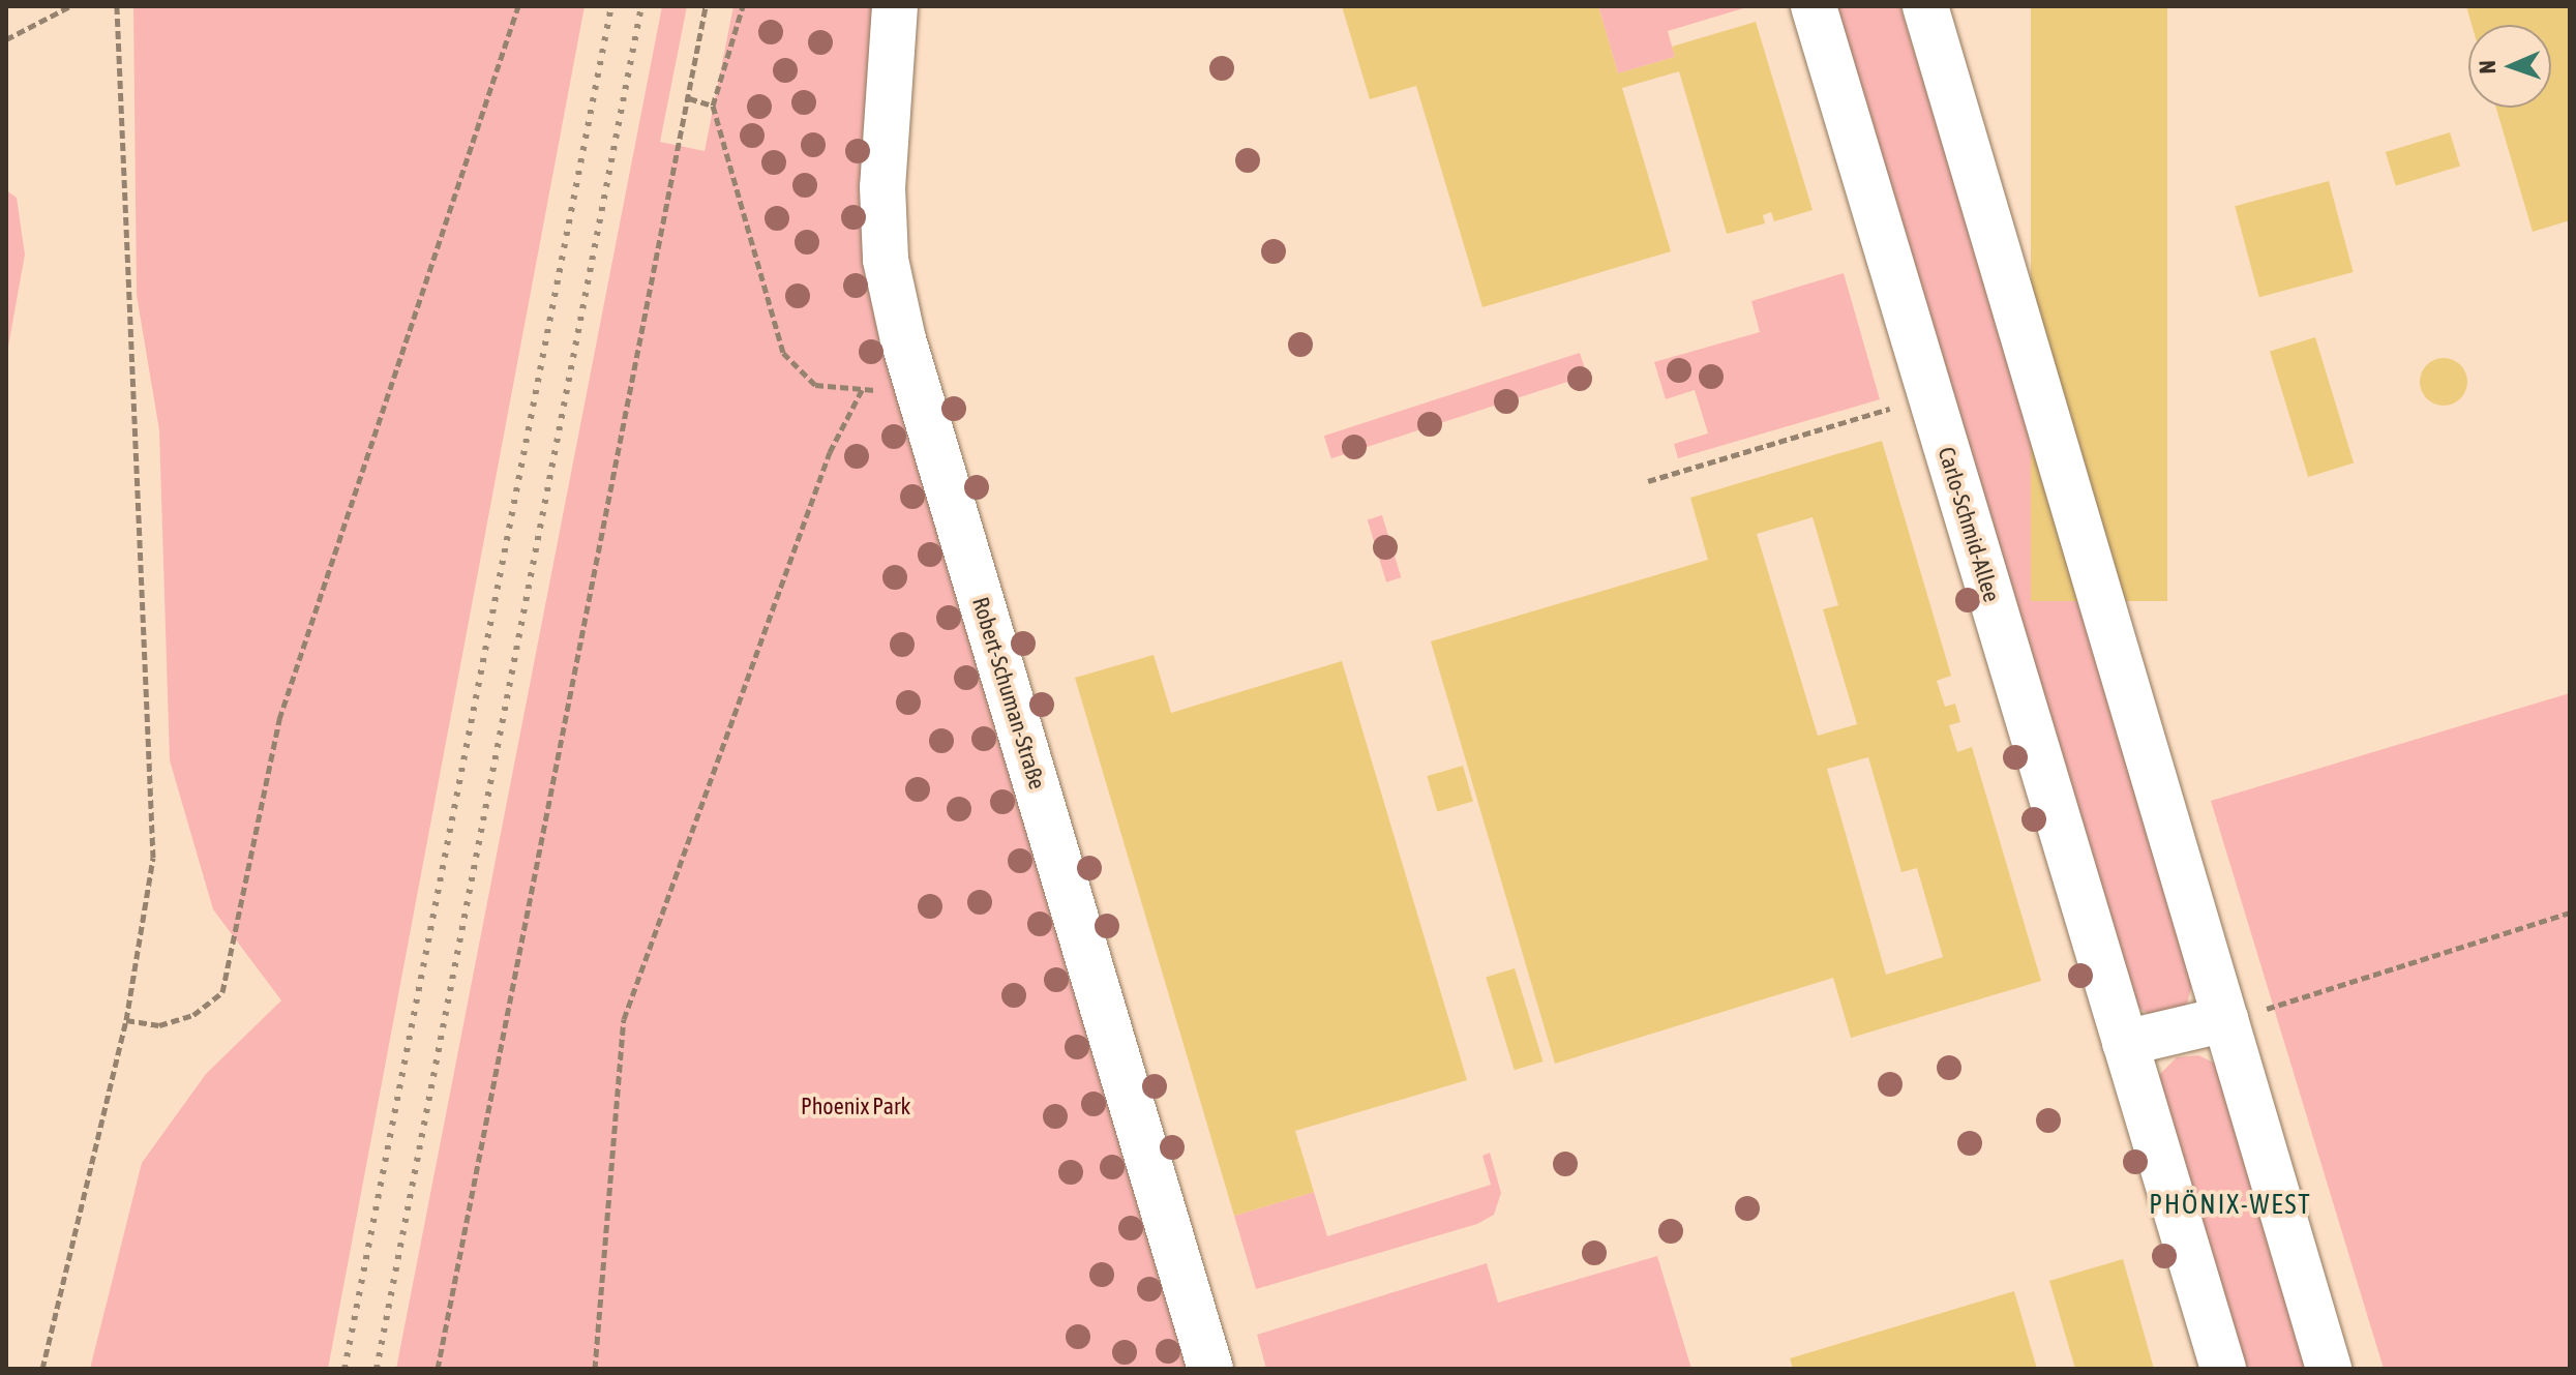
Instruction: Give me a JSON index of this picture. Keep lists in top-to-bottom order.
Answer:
{
  "streets": {
    "street": ["Carlo-Schmid-Allee", "Robert-Schuman-Straße"]
  },
  "districts": ["PHÖNIX-WEST"],
  "parks": ["Phoenix Park"],
  "north": "left"
}
